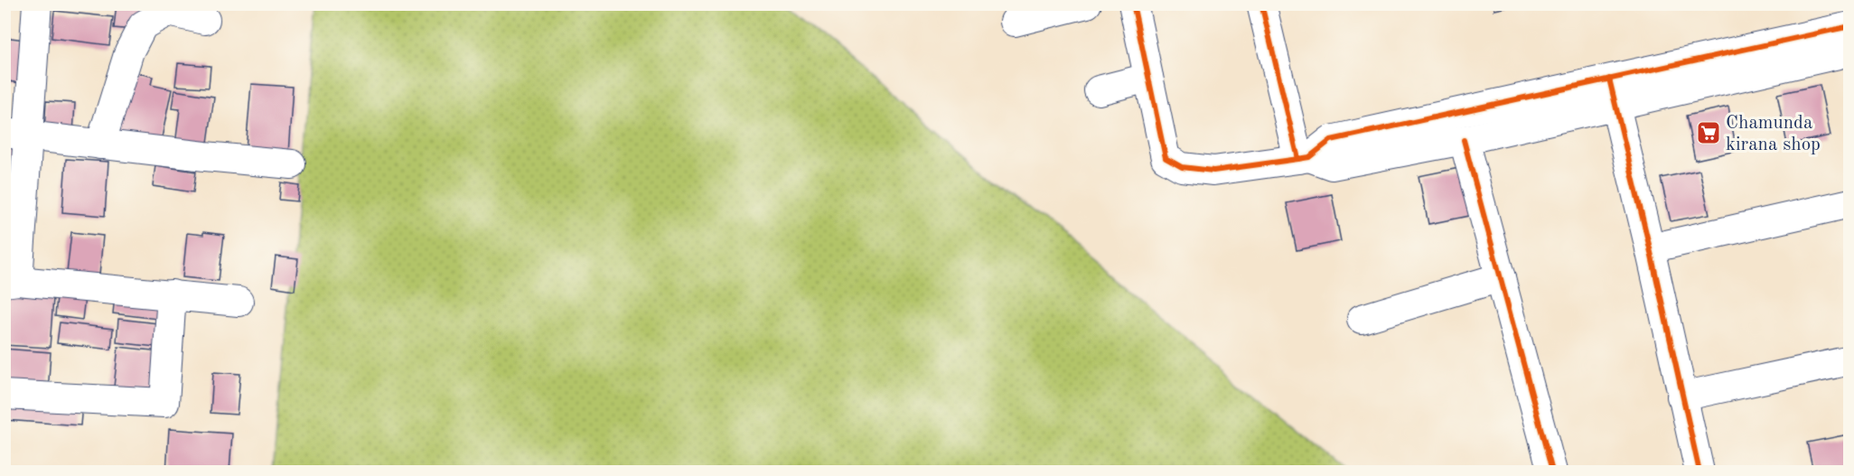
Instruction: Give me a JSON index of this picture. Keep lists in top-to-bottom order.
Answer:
{
  "places": {
    "supermarket": ["Chamunda kirana shop"]
  }
}
